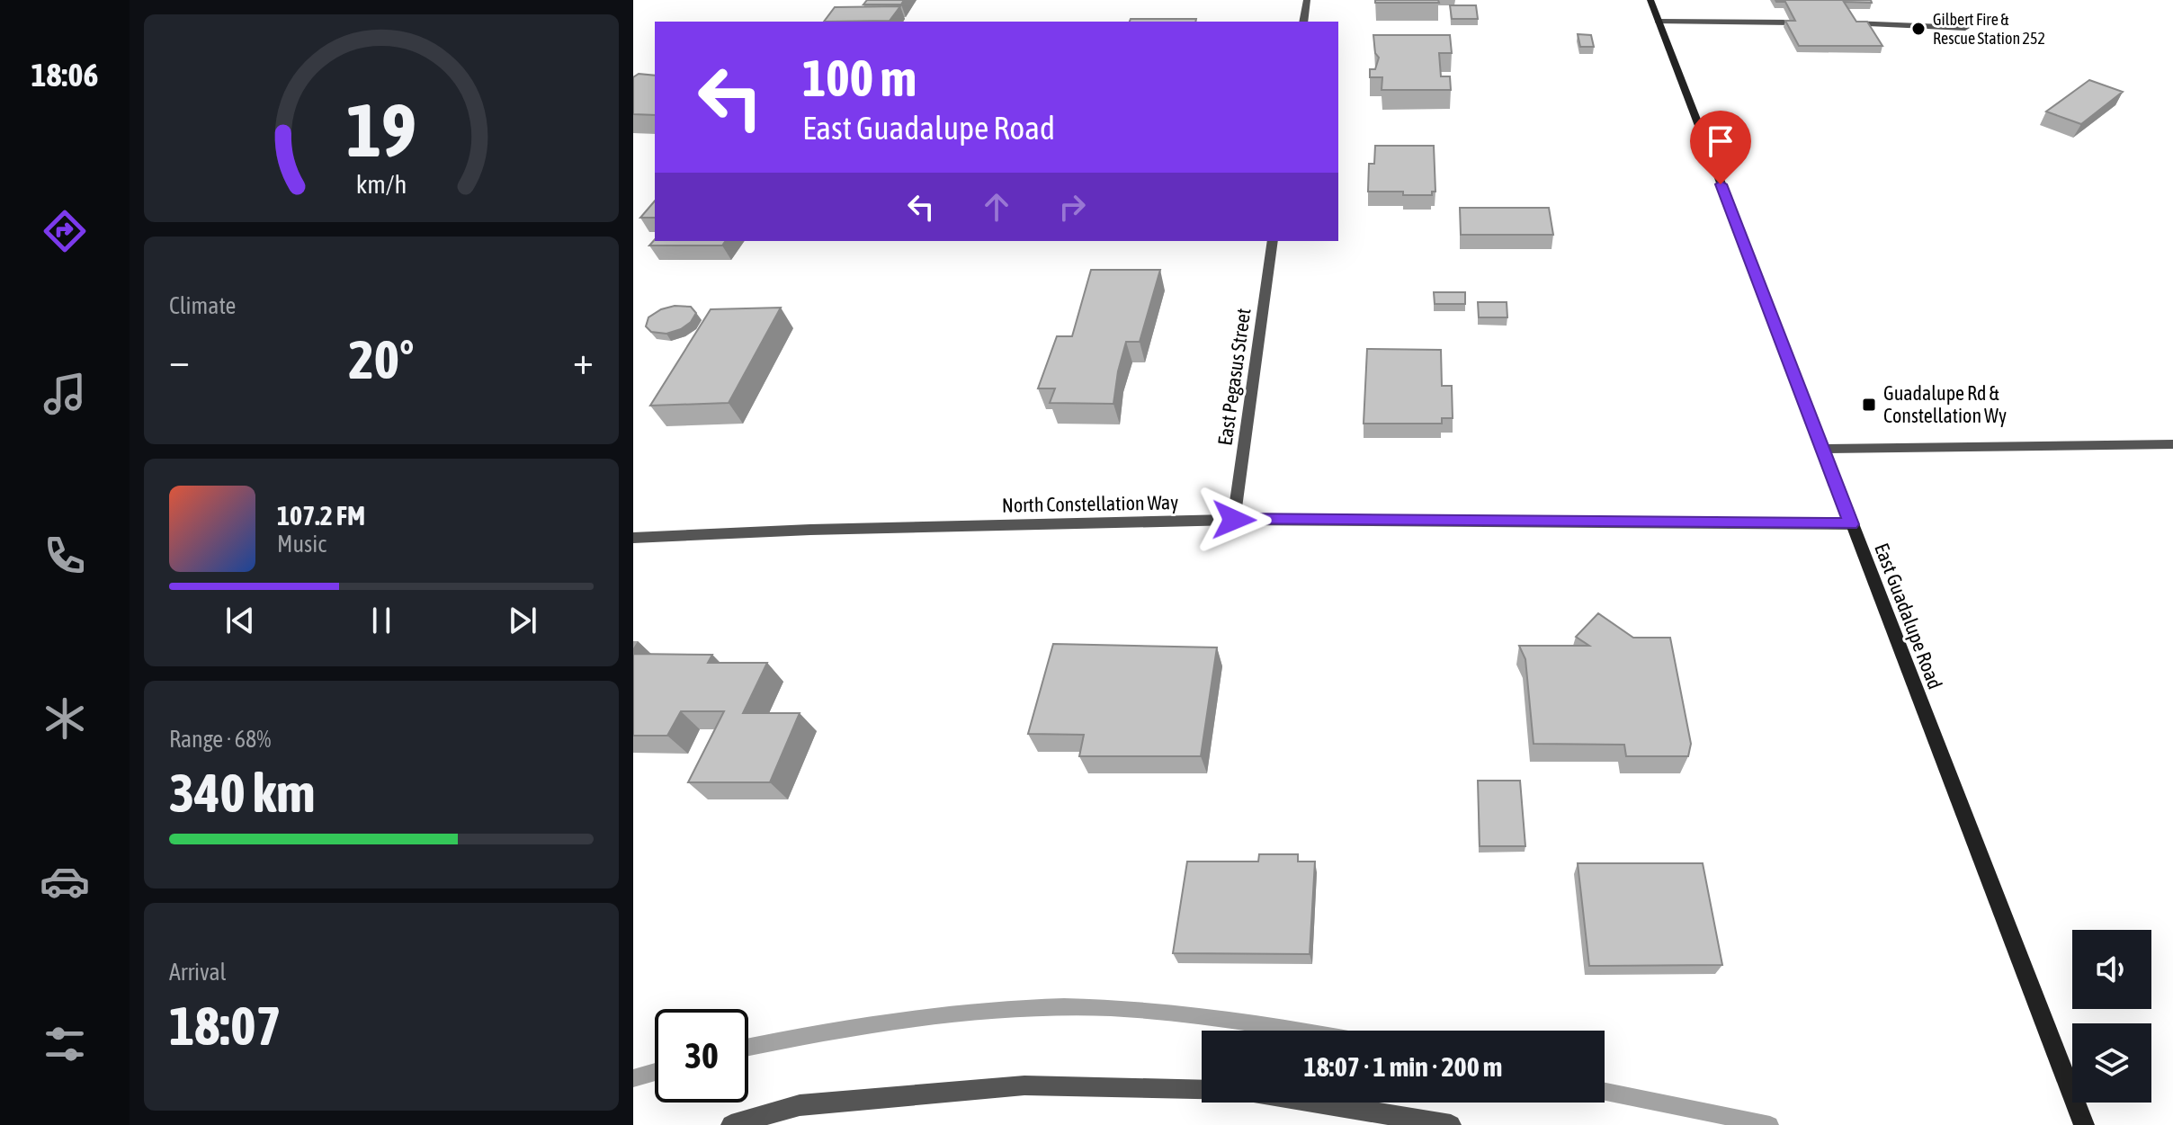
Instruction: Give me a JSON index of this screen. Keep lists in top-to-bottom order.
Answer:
{
  "streets": {
    "main road": ["East Guadalupe Road"],
    "street": ["East Pegasus Street", "North Constellation Way"]
  },
  "crossings": [
    ["East Pegasus Street", "North Constellation Way"],
    ["North Constellation Way", "East Guadalupe Road"]
  ],
  "places": {
    "other": ["Gilbert Fire & Rescue Station 252"],
    "transit": ["Guadalupe Rd & Constellation Wy"]
  },
  "page": {
    "tabs": "18:06",
    "turn": ["100 m", "East Guadalupe Road"],
    "tile": [
      "Climate",
      ["Range · 68%", "340 km"],
      ["Arrival", "18:07"]
    ],
    "heat": ["−", "20°", "+"],
    "song": ["107.2 FM", "Music"],
    "limit": "30",
    "trip": "18:07 · 1 min · 200 m",
    "gauge": ["19", "km/h"]
  }
}
